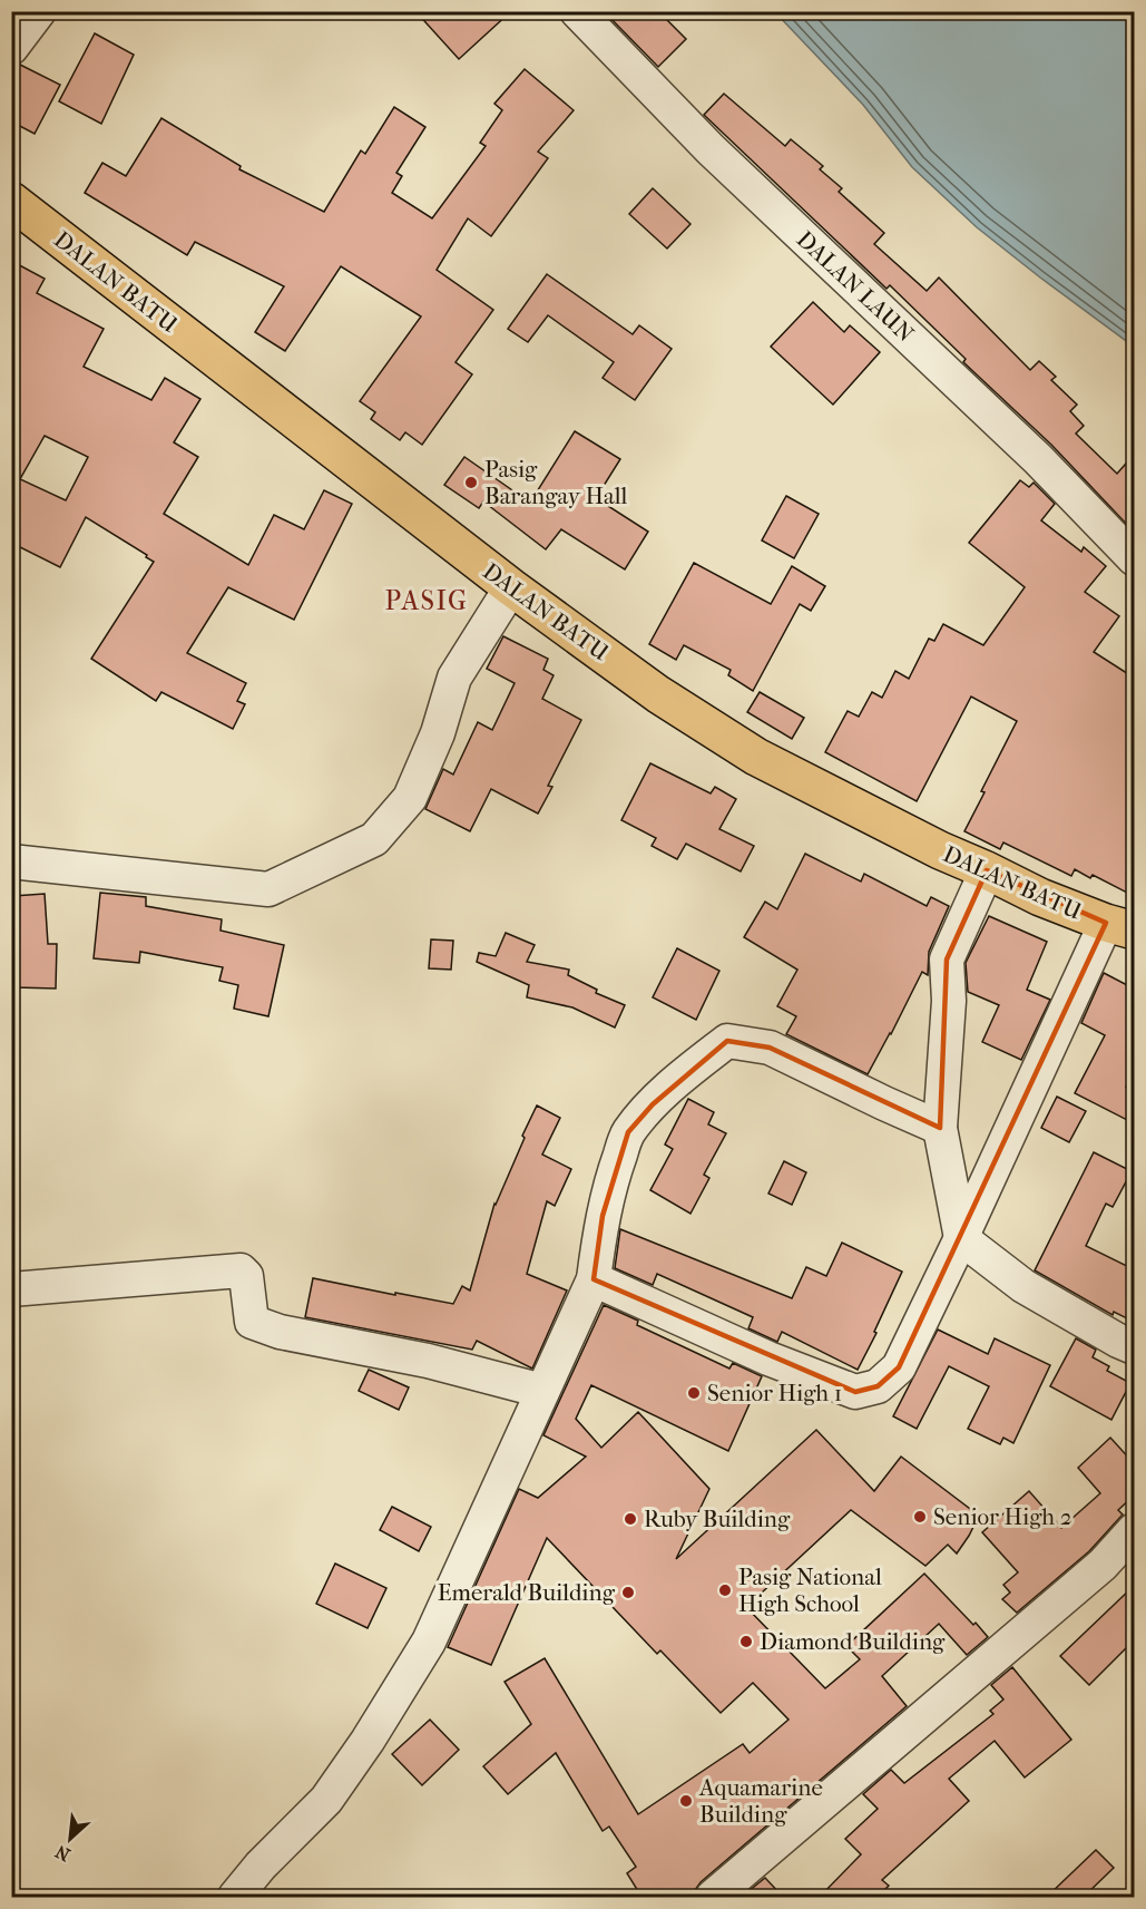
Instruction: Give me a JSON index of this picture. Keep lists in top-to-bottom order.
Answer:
{
  "streets": {
    "main road": ["DALAN BATU"],
    "street": ["DALAN LAUN"]
  },
  "districts": ["PASIG"],
  "places": [
    "Pasig Barangay Hall",
    "Senior High 1",
    "Senior High 2",
    "Ruby Building",
    "Pasig National High School",
    "Emerald Building",
    "Diamond Building",
    "Aquamarine Building"
  ],
  "north": "bottom left"
}
